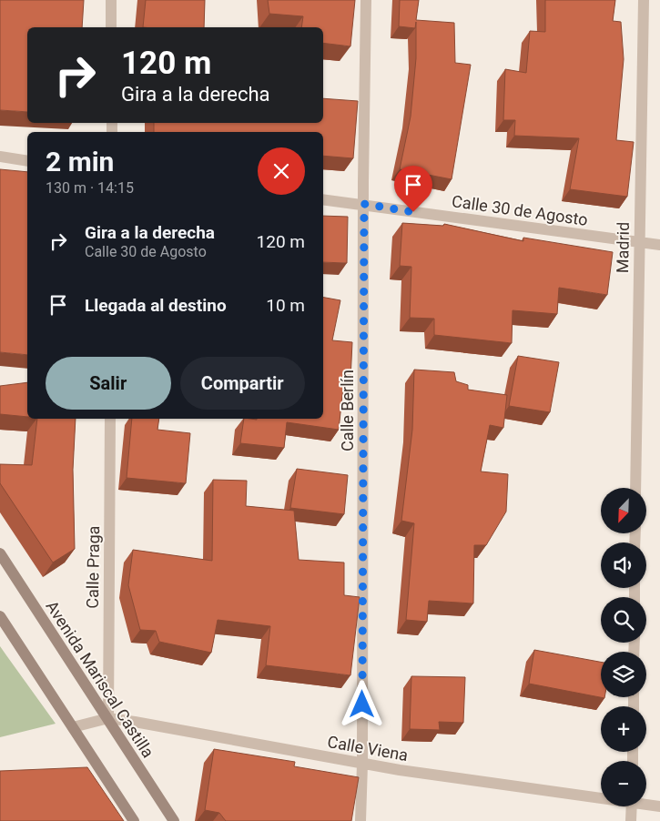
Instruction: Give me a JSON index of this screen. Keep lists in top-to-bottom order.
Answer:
{
  "streets": {
    "main road": ["Avenida Mariscal Castilla"],
    "street": [
      "Calle 30 de Agosto",
      "Madrid",
      "Calle Berlín",
      "Calle Praga",
      "Calle Viena"
    ]
  },
  "crossings": [
    ["Calle 30 de Agosto", "Madrid"],
    ["Calle 30 de Agosto", "Calle Berlín"],
    ["Calle Berlín", "Calle Viena"],
    ["Calle Praga", "Avenida Mariscal Castilla"],
    ["Calle Praga", "Calle Viena"],
    ["Avenida Mariscal Castilla", "Calle Viena"]
  ],
  "north": "bottom left",
  "page": {
    "turn": ["120 m", "Gira a la derecha"],
    "heading": ["2 min", "130 m · 14:15"],
    "list": [
      {
        "name": "Gira a la derecha",
        "note": "Calle 30 de Agosto",
        "value": "120 m"
      },
      {
        "name": "Llegada al destino",
        "value": "10 m"
      }
    ],
    "buttons": ["Salir", "Compartir"],
    "map_buttons": ["+", "−"]
  }
}
